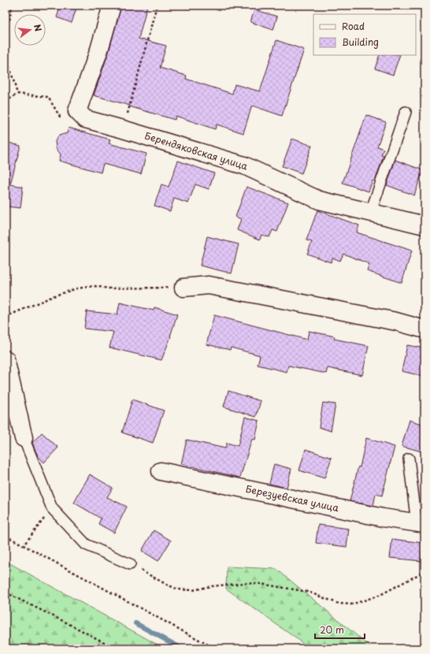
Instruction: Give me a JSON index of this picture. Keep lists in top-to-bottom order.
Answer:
{
  "streets": {
    "street": ["Берендяковская улица", "Березуевская улица"]
  },
  "legend": ["Road", "Building"],
  "scale_bar": "20 m",
  "north": "right"
}
